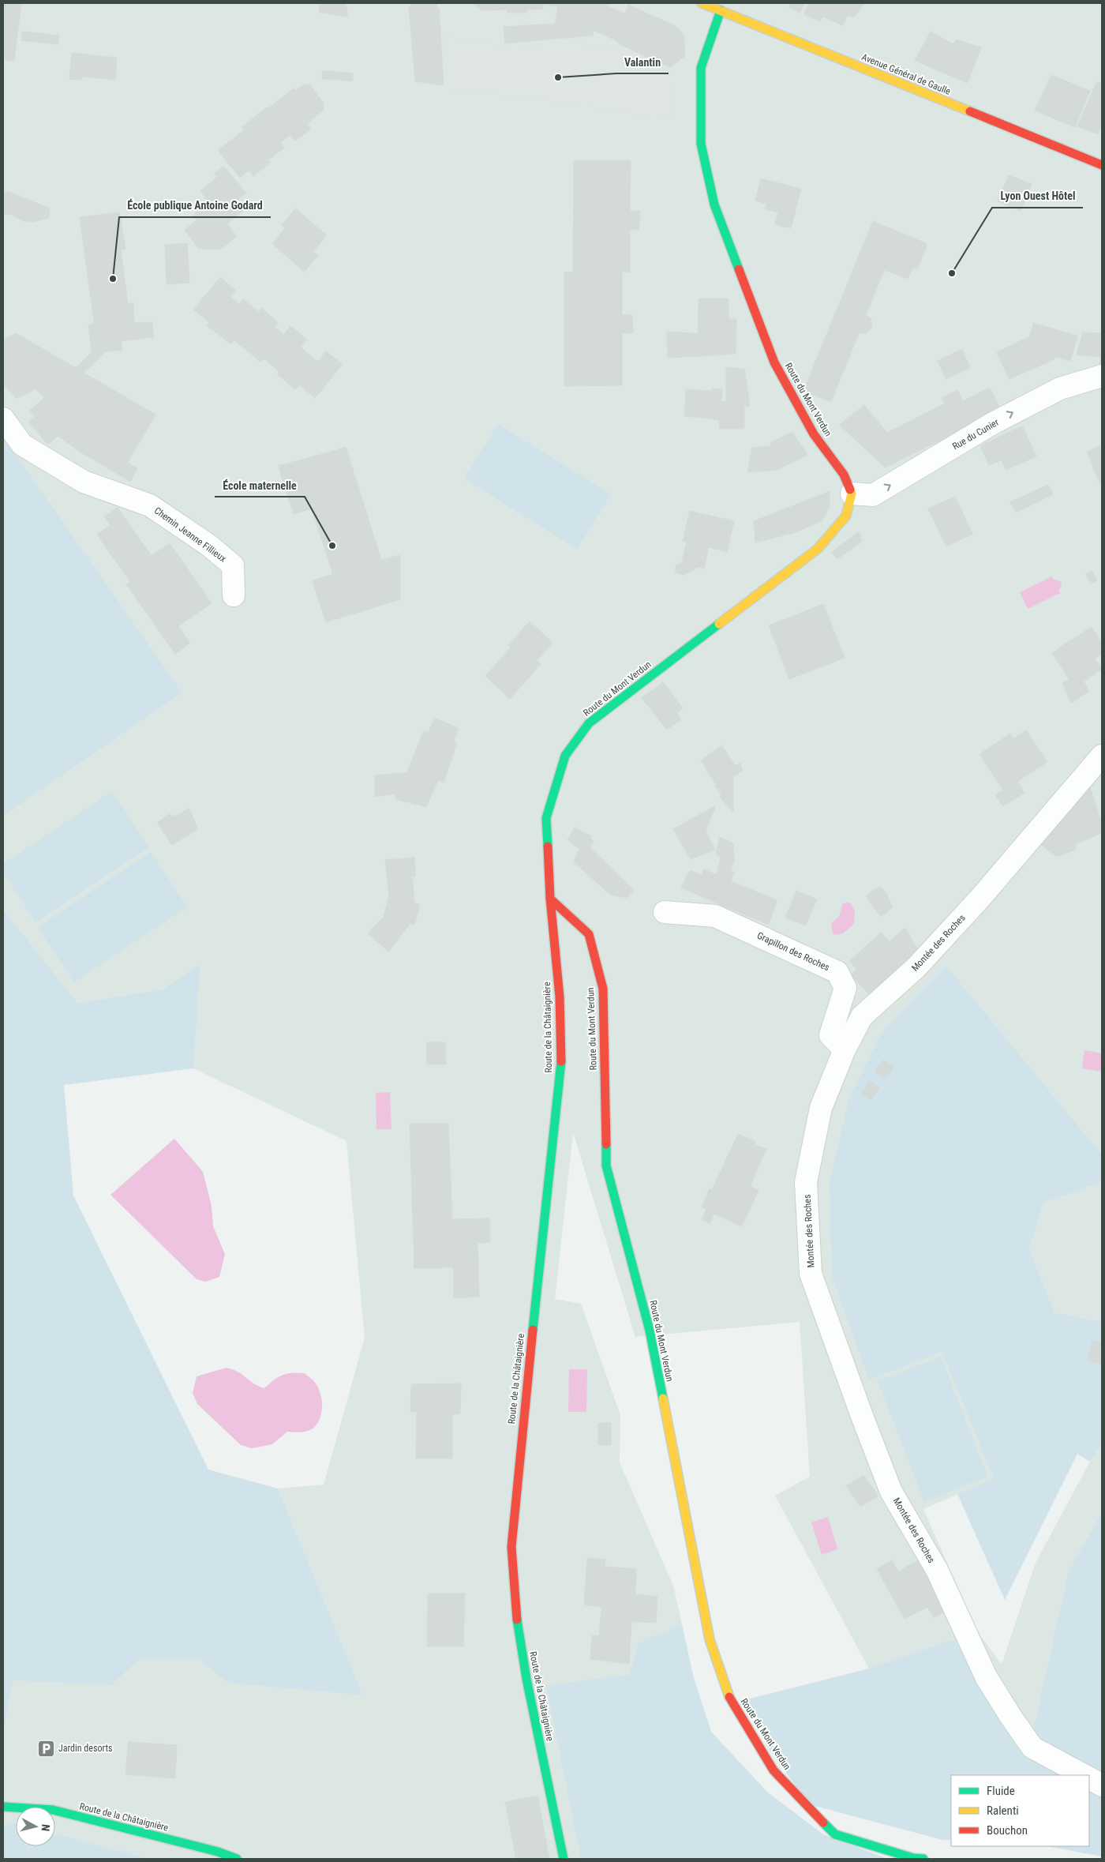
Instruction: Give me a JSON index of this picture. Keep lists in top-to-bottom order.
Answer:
{
  "streets": {
    "street": [
      "Avenue Général de Gaulle",
      "Route du Mont Verdun",
      "Rue du Cunier",
      "Chemin Jeanne Fillieux",
      "Montée des Roches",
      "Grapillon des Roches",
      "Route de la Châtaignière"
    ]
  },
  "crossings": [
    ["Avenue Général de Gaulle", "Route du Mont Verdun"],
    ["Route du Mont Verdun", "Rue du Cunier"],
    ["Route du Mont Verdun", "Route de la Châtaignière"],
    ["Montée des Roches", "Grapillon des Roches"]
  ],
  "one_way": ["Rue du Cunier"],
  "places": {
    "other": [
      "Valantin",
      "Lyon Ouest Hôtel",
      "École publique Antoine Godard",
      "École maternelle"
    ],
    "parking": ["Jardin desorts"]
  },
  "legend": ["Fluide", "Ralenti", "Bouchon"],
  "north": "right"
}
